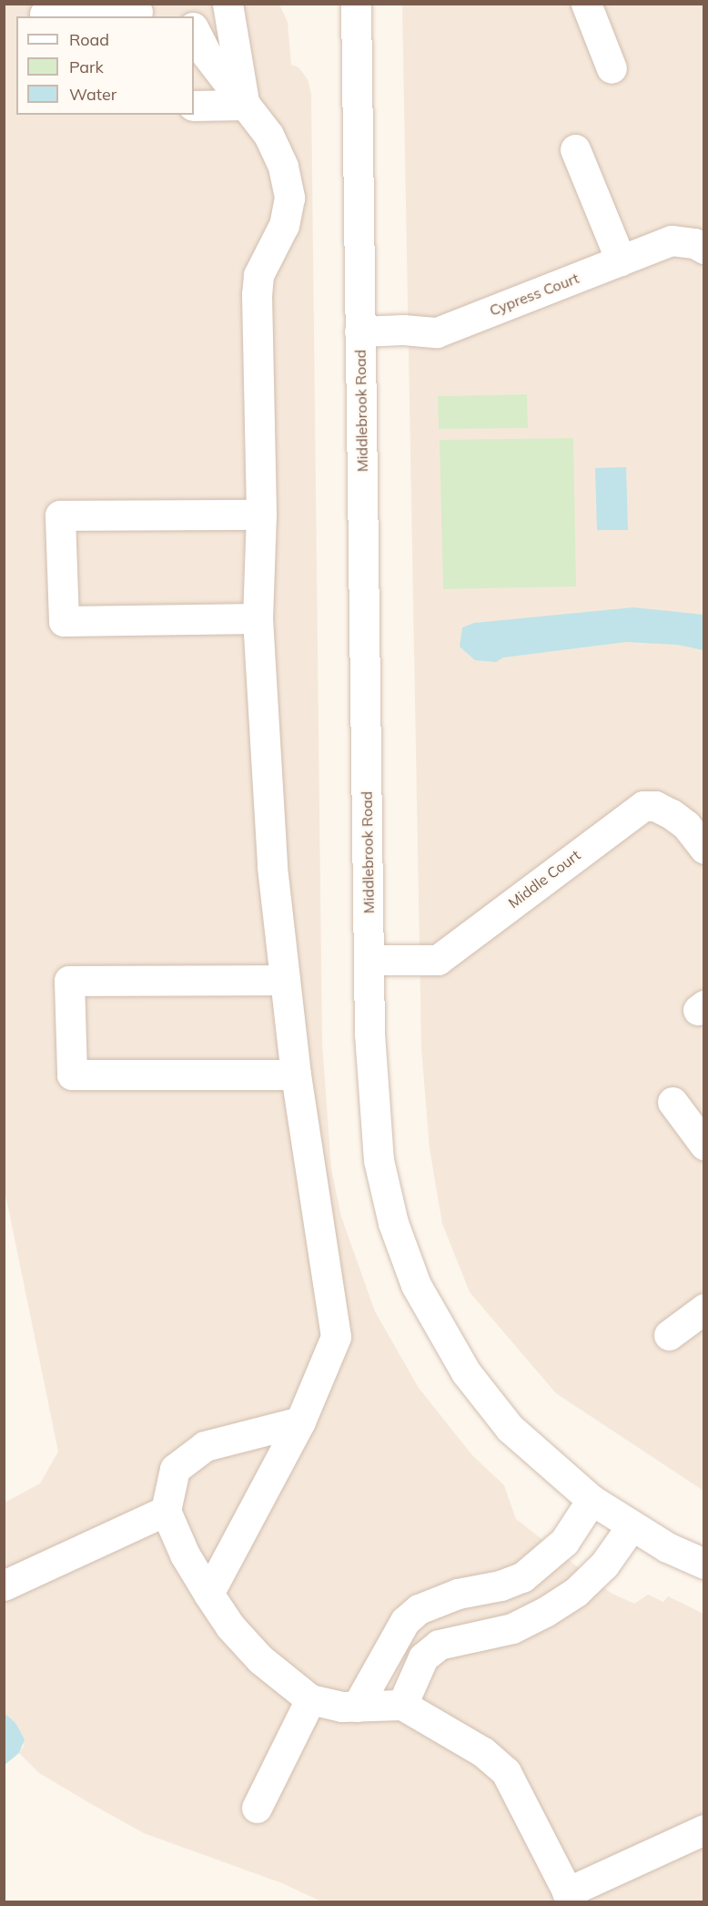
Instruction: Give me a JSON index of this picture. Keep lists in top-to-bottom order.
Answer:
{
  "streets": {
    "street": ["Cypress Court", "Middlebrook Road", "Middle Court"]
  },
  "crossings": [
    ["Cypress Court", "Middlebrook Road"],
    ["Middlebrook Road", "Middle Court"]
  ],
  "legend": ["Road", "Park", "Water"]
}
